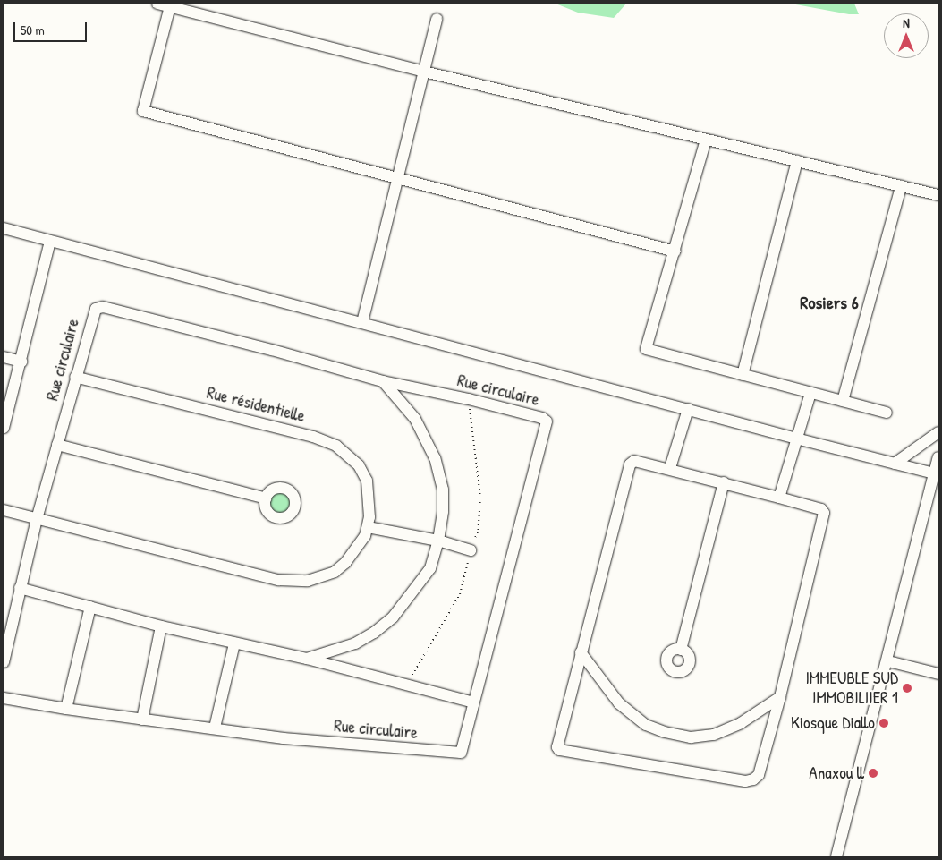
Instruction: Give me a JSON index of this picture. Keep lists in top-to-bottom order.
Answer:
{
  "streets": {
    "street": ["Rue circulaire", "Rue résidentielle"]
  },
  "crossings": [
    ["Rue circulaire", "Rue résidentielle"]
  ],
  "districts": ["Rosiers 6"],
  "places": ["IMMEUBLE SUD IMMOBILIIER 1", "Kiosque Diallo", "Anaxou ll"],
  "scale_bar": "50 m",
  "north": "top"
}
